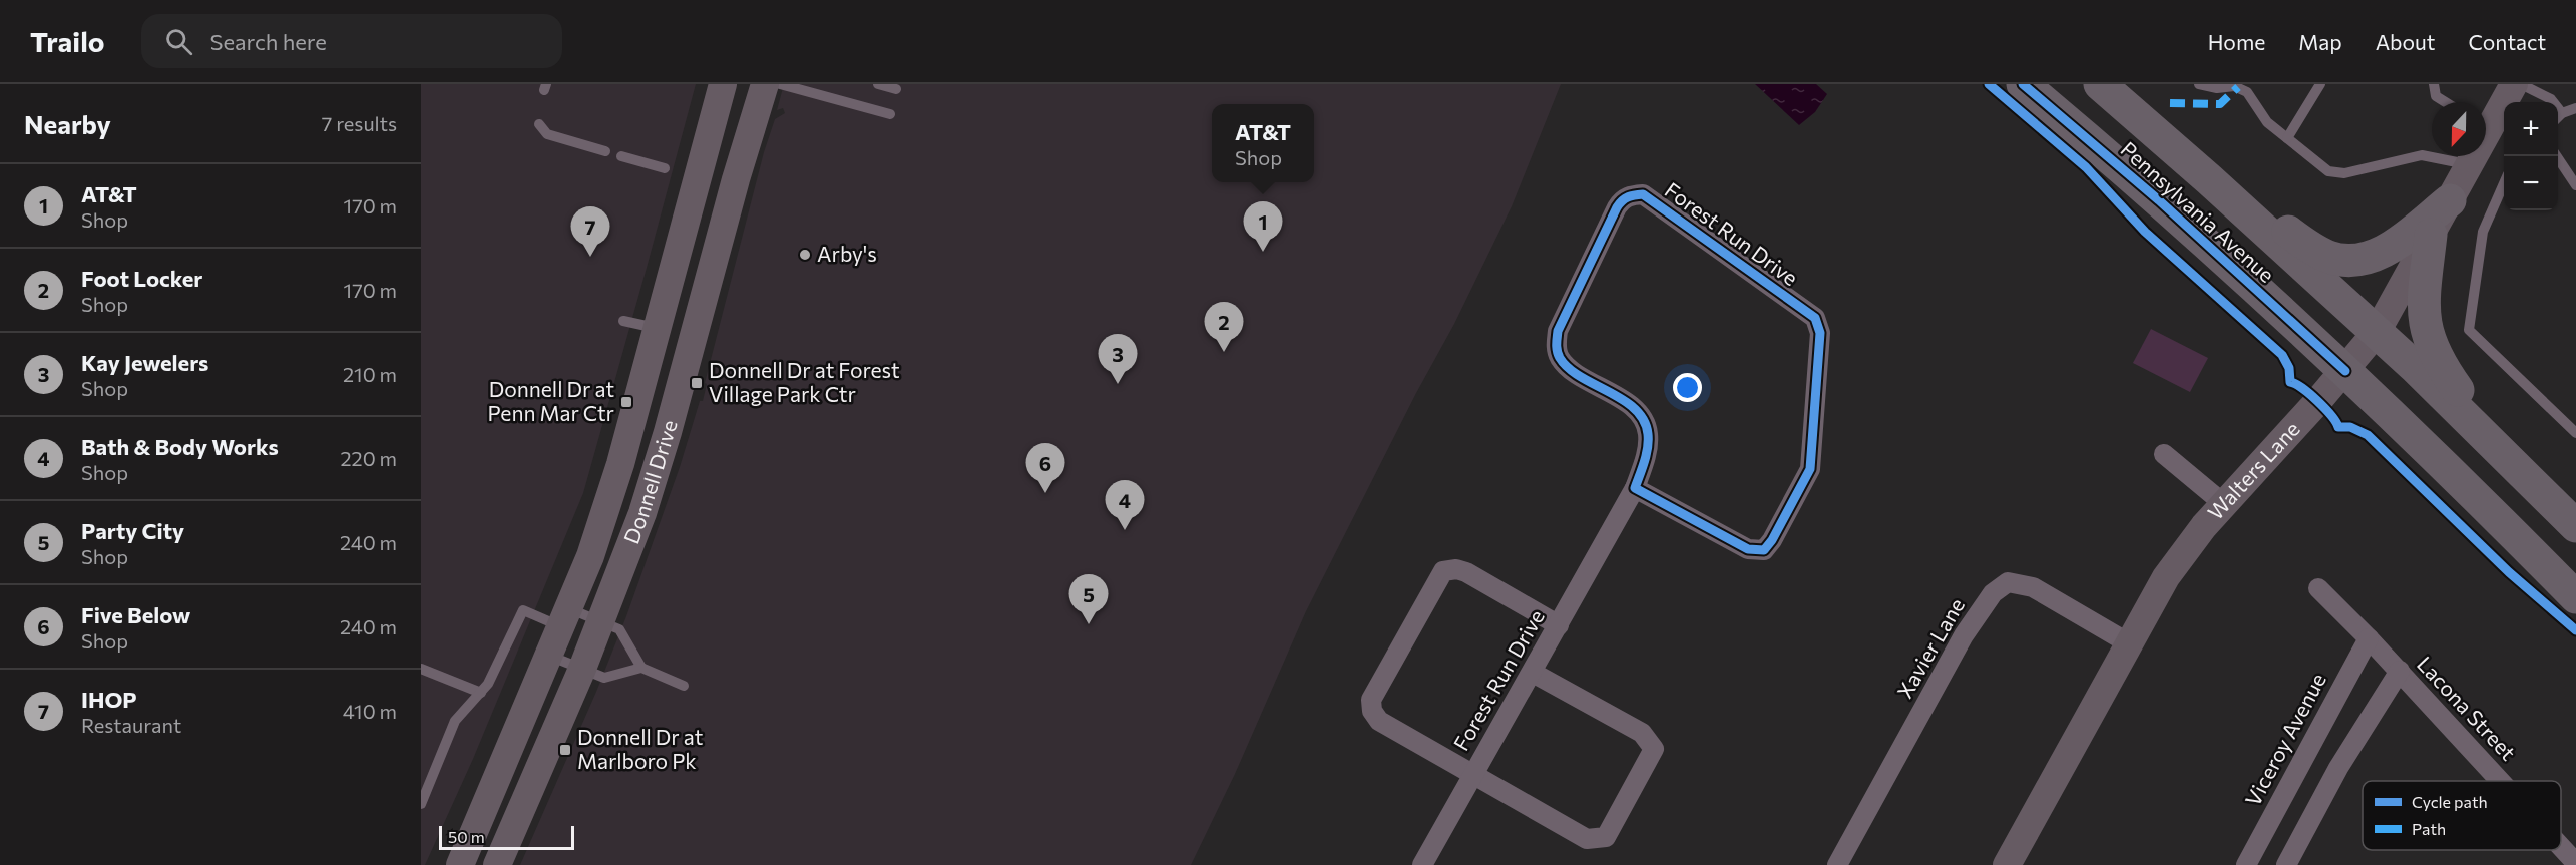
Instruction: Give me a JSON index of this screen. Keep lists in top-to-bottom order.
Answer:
{
  "streets": {
    "highway": ["Pennsylvania Avenue"],
    "street": [
      "Forest Run Drive",
      "Walters Lane",
      "Donnell Drive",
      "Xavier Lane",
      "Lacona Street",
      "Viceroy Avenue"
    ]
  },
  "crossings": [
    ["Pennsylvania Avenue", "Walters Lane"],
    ["Walters Lane", "Xavier Lane"],
    ["Lacona Street", "Viceroy Avenue"]
  ],
  "places": {
    "other": ["Arby's"],
    "transit": ["Donnell Dr at Forest Village Park Ctr", "Donnell Dr at Penn Mar Ctr", "Donnell Dr at Marlboro Pk"]
  },
  "legend": ["Cycle path", "Path"],
  "scale_bar": "50 m",
  "north": "bottom",
  "page": {
    "header": "Trailo",
    "search": "Search here",
    "nav": [
      "Home",
      "Map",
      "About",
      "Contact"
    ],
    "heading": ["Nearby", "7 results"],
    "map_buttons": ["+", "−"],
    "popup": ["AT&T", "Shop"],
    "list": [
      {
        "mark": "1",
        "name": "AT&T",
        "note": "Shop",
        "value": "170 m"
      },
      {
        "mark": "2",
        "name": "Foot Locker",
        "note": "Shop",
        "value": "170 m"
      },
      {
        "mark": "3",
        "name": "Kay Jewelers",
        "note": "Shop",
        "value": "210 m"
      },
      {
        "mark": "4",
        "name": "Bath & Body Works",
        "note": "Shop",
        "value": "220 m"
      },
      {
        "mark": "5",
        "name": "Party City",
        "note": "Shop",
        "value": "240 m"
      },
      {
        "mark": "6",
        "name": "Five Below",
        "note": "Shop",
        "value": "240 m"
      },
      {
        "mark": "7",
        "name": "IHOP",
        "note": "Restaurant",
        "value": "410 m"
      }
    ],
    "pins": [
      "1",
      "7",
      "2",
      "3",
      "6",
      "4",
      "5"
    ],
    "scale": "50 m"
  }
}
